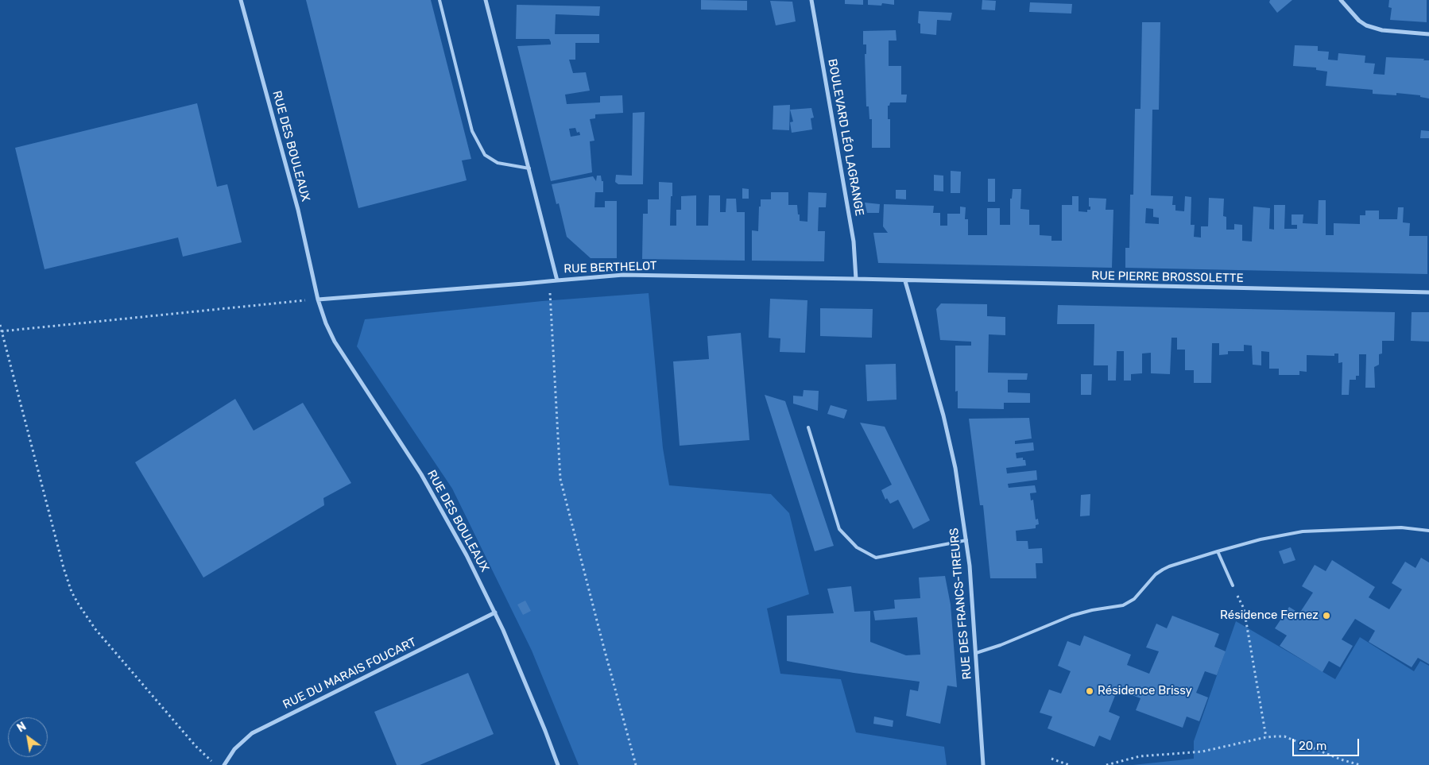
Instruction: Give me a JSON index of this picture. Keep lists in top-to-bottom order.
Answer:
{
  "streets": {
    "street": [
      "BOULEVARD LÉO LAGRANGE",
      "RUE DES BOULEAUX",
      "RUE BERTHELOT",
      "RUE PIERRE BROSSOLETTE",
      "RUE DES FRANCS-TIREURS",
      "RUE DU MARAIS FOUCART"
    ]
  },
  "crossings": [
    ["BOULEVARD LÉO LAGRANGE", "RUE BERTHELOT"],
    ["RUE DES BOULEAUX", "RUE DU MARAIS FOUCART"],
    ["RUE BERTHELOT", "RUE PIERRE BROSSOLETTE"],
    ["RUE BERTHELOT", "RUE DES FRANCS-TIREURS"],
    ["RUE PIERRE BROSSOLETTE", "RUE DES FRANCS-TIREURS"]
  ],
  "places": ["Résidence Fernez", "Résidence Brissy"],
  "scale_bar": "20 m",
  "north": "top left"
}
